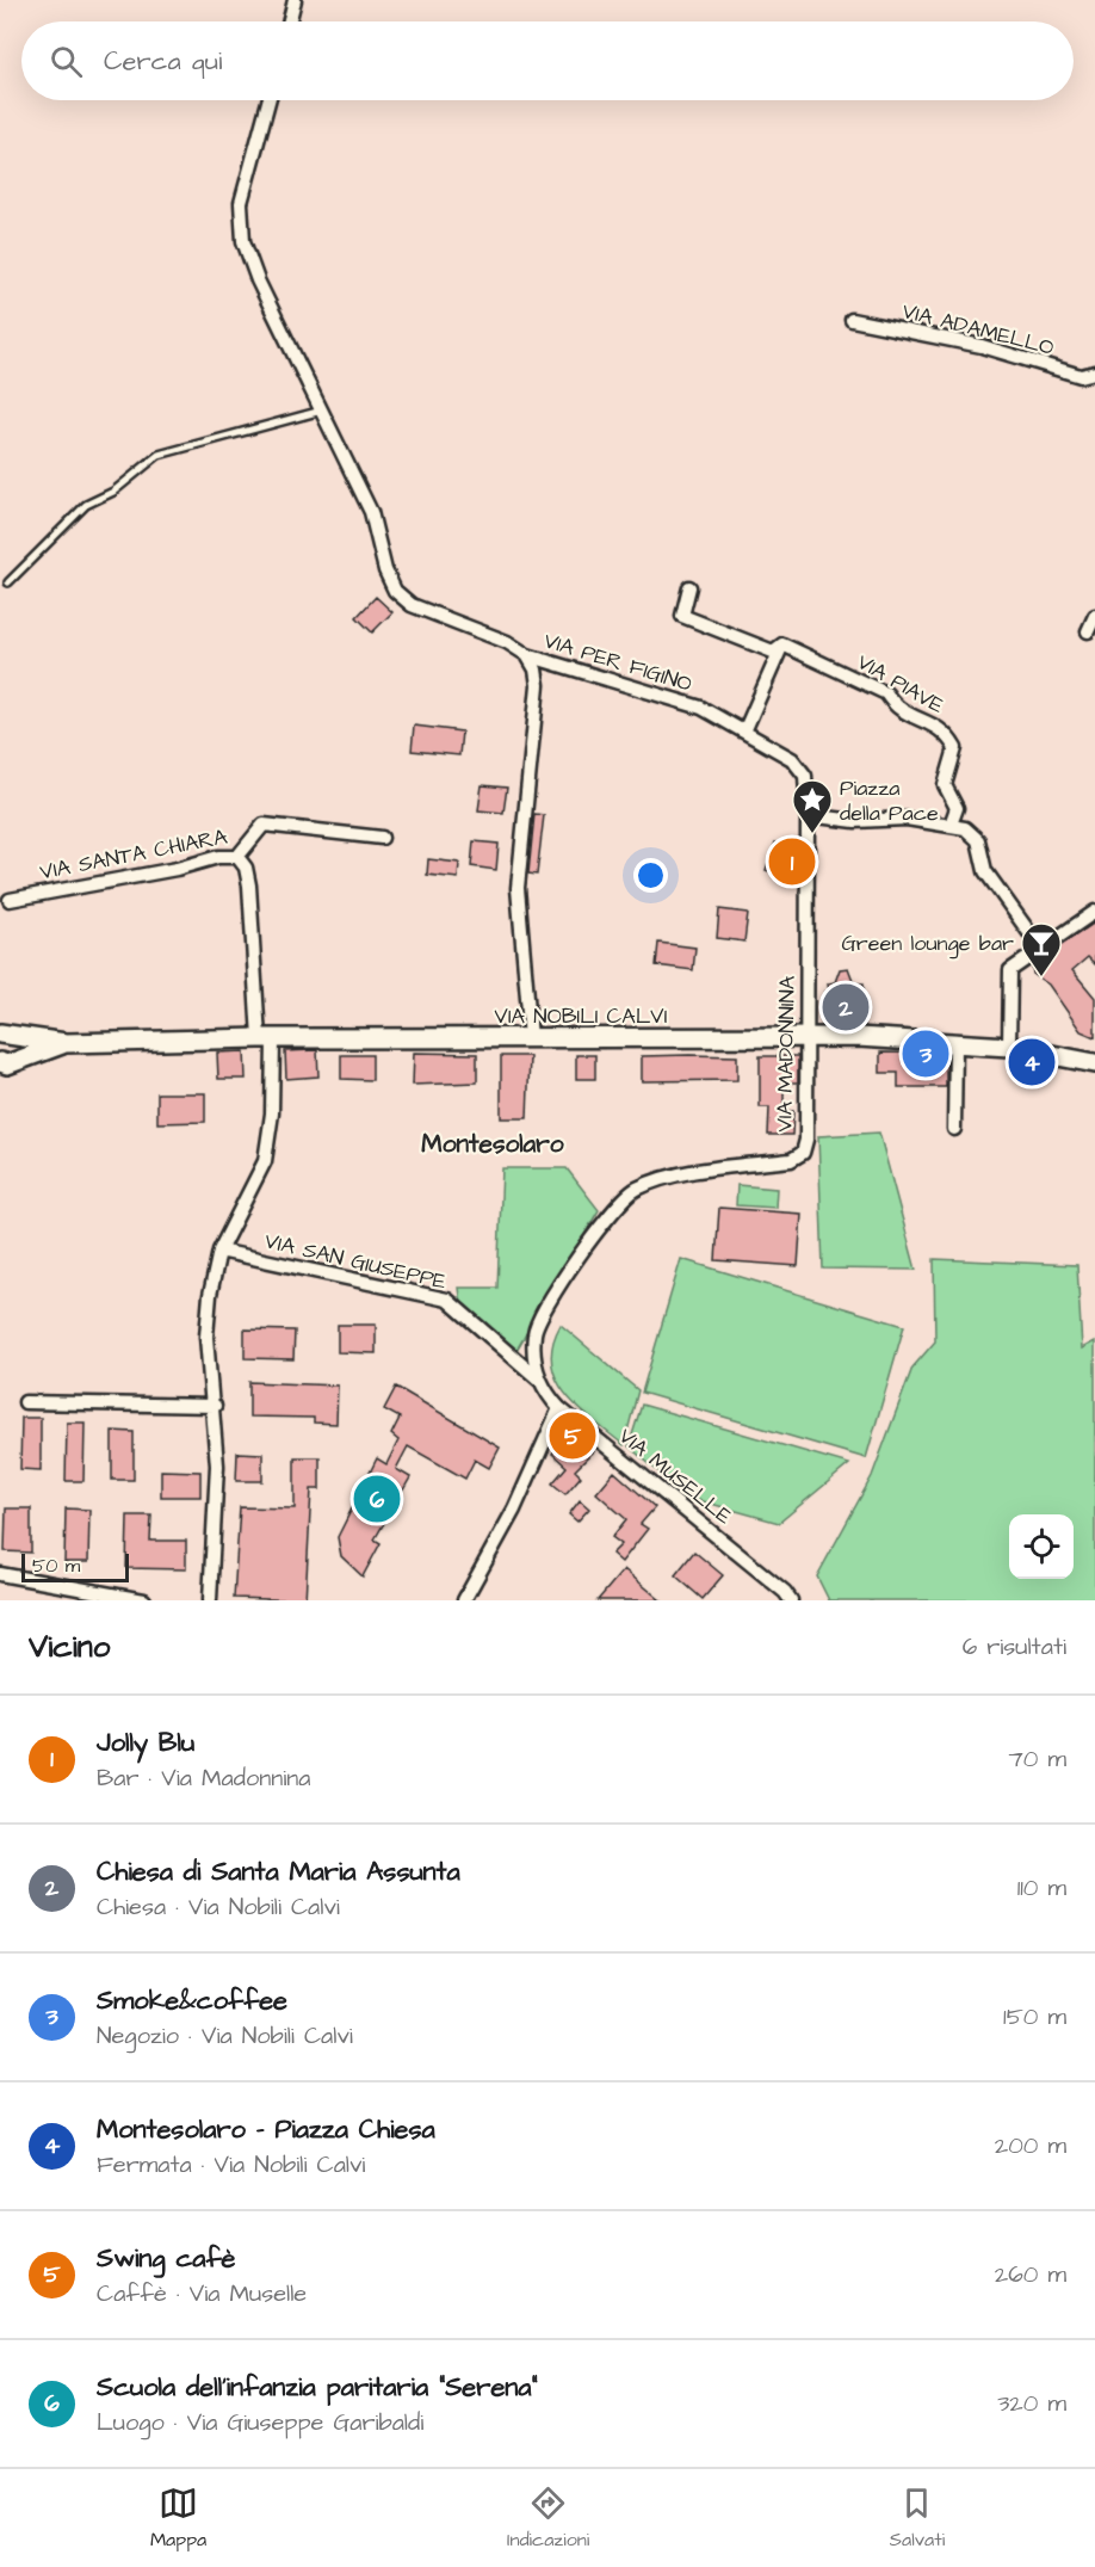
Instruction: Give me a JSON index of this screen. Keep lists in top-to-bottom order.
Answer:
{
  "streets": {
    "main road": ["VIA NOBILI CALVI"],
    "street": [
      "VIA ADAMELLO",
      "VIA PER FIGINO",
      "VIA PIAVE",
      "VIA SANTA CHIARA",
      "VIA MADONNINA",
      "VIA SAN GIUSEPPE",
      "VIA MUSELLE"
    ]
  },
  "crossings": [
    ["VIA PER FIGINO", "VIA MADONNINA"],
    ["VIA NOBILI CALVI", "VIA MADONNINA"],
    ["VIA MADONNINA", "VIA MUSELLE"],
    ["VIA SAN GIUSEPPE", "VIA MUSELLE"]
  ],
  "districts": ["Montesolaro"],
  "places": {
    "place": ["Piazza della Pace"],
    "bar": ["Green lounge bar"]
  },
  "scale_bar": "50 m",
  "page": {
    "search": "Cerca qui",
    "pins": [
      "1",
      "2",
      "3",
      "4",
      "5",
      "6"
    ],
    "scale": "50 m",
    "heading": ["Vicino", "6 risultati"],
    "list": [
      {
        "mark": "1",
        "name": "Jolly Blu",
        "note": "Bar · Via Madonnina",
        "value": "70 m"
      },
      {
        "mark": "2",
        "name": "Chiesa di Santa Maria Assunta",
        "note": "Chiesa · Via Nobili Calvi",
        "value": "110 m"
      },
      {
        "mark": "3",
        "name": "Smoke&coffee",
        "note": "Negozio · Via Nobili Calvi",
        "value": "150 m"
      },
      {
        "mark": "4",
        "name": "Montesolaro - Piazza Chiesa",
        "note": "Fermata · Via Nobili Calvi",
        "value": "200 m"
      },
      {
        "mark": "5",
        "name": "Swing cafè",
        "note": "Caffè · Via Muselle",
        "value": "260 m"
      },
      {
        "mark": "6",
        "name": "Scuola dell'infanzia paritaria \"Serena\"",
        "note": "Luogo · Via Giuseppe Garibaldi",
        "value": "320 m"
      }
    ],
    "nav": ["Mappa", "Indicazioni", "Salvati"]
  }
}
